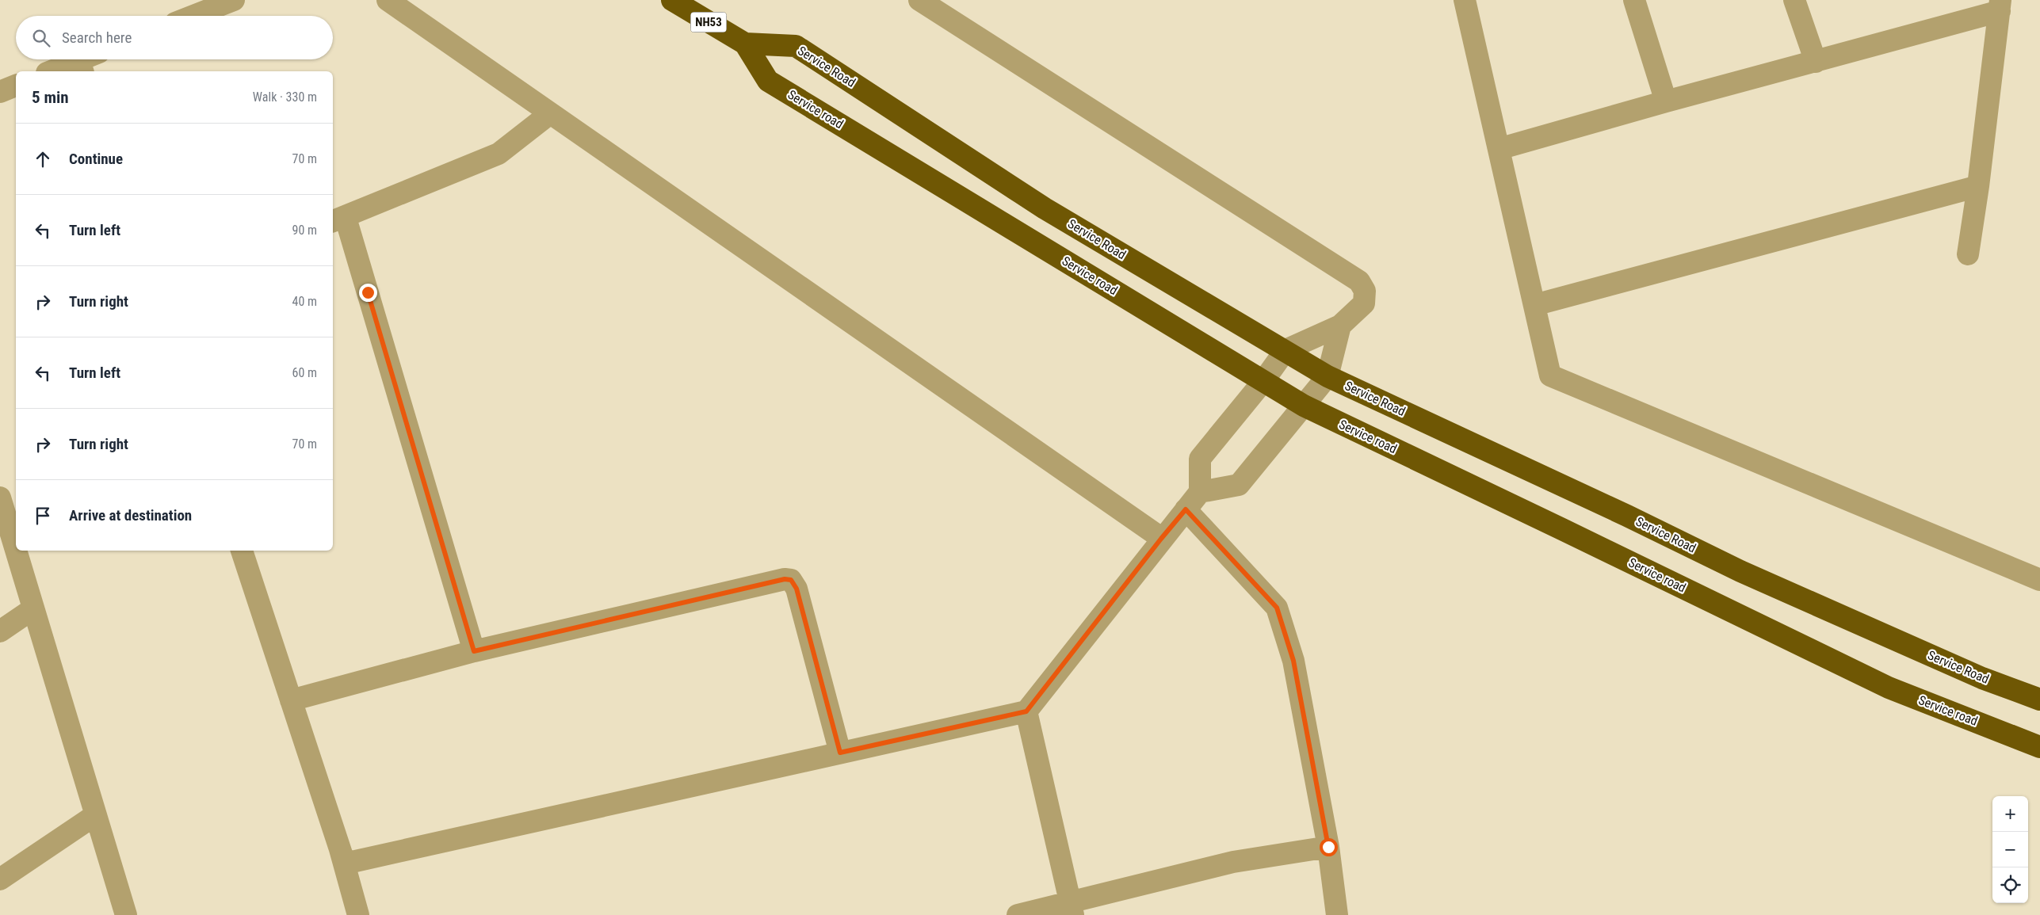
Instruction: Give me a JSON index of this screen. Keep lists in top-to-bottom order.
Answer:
{
  "streets": {
    "highway": ["NH53", "Service Road", "Service road"]
  },
  "crossings": [
    ["NH53", "Service Road"],
    ["NH53", "Service road"],
    ["Service Road", "Service road"]
  ],
  "page": {
    "search": "Search here",
    "heading": ["5 min", "Walk · 330 m"],
    "list": [
      ["Continue", "70 m"],
      ["Turn left", "90 m"],
      ["Turn right", "40 m"],
      ["Turn left", "60 m"],
      ["Turn right", "70 m"],
      "Arrive at destination"
    ],
    "map_buttons": ["+", "−"]
  }
}
